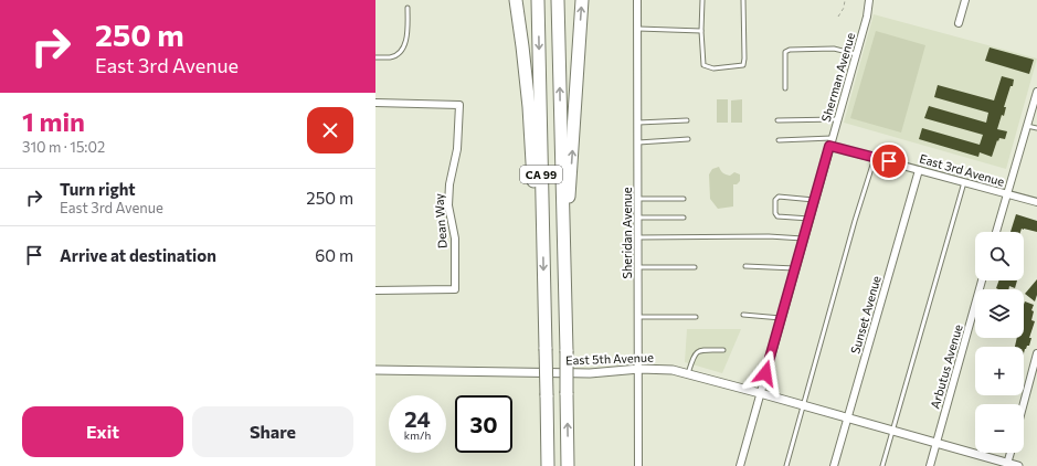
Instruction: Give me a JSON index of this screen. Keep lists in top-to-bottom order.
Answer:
{
  "streets": {
    "highway": ["CA 99"],
    "street": [
      "Sherman Avenue",
      "East 3rd Avenue",
      "Dean Way",
      "Sheridan Avenue",
      "Sunset Avenue",
      "East 5th Avenue",
      "Arbutus Avenue"
    ]
  },
  "crossings": [
    ["Sherman Avenue", "East 3rd Avenue"],
    ["Sherman Avenue", "East 5th Avenue"],
    ["East 3rd Avenue", "Sunset Avenue"],
    ["Sheridan Avenue", "East 5th Avenue"],
    ["Sunset Avenue", "East 5th Avenue"],
    ["East 5th Avenue", "Arbutus Avenue"]
  ],
  "page": {
    "turn": ["250 m", "East 3rd Avenue"],
    "heading": ["1 min", "310 m · 15:02"],
    "list": [
      {
        "name": "Turn right",
        "note": "East 3rd Avenue",
        "value": "250 m"
      },
      {
        "name": "Arrive at destination",
        "value": "60 m"
      }
    ],
    "map_buttons": ["+", "−"],
    "speed": "24 km/h",
    "limit": "30",
    "buttons": ["Exit", "Share"]
  }
}
